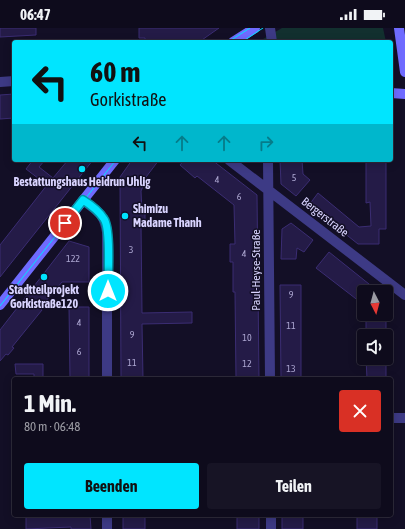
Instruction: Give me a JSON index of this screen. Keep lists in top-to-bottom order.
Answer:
{
  "streets": {
    "street": ["Bergerstraße", "Paul-Heyse-Straße"]
  },
  "crossings": [
    ["Bergerstraße", "Paul-Heyse-Straße"]
  ],
  "places": ["Bestattungshaus Heidrun Uhlig", "Shimizu Madame Thanh", "Stadtteilprojekt Gorkistraße120"],
  "house_numbers": [
    "5",
    "4",
    "6",
    "3",
    "4",
    "122",
    "9",
    "4",
    "11",
    "9",
    "10",
    "6",
    "11",
    "12",
    "13"
  ],
  "north": "bottom",
  "page": {
    "status": "06:47",
    "turn": ["60 m", "Gorkistraße"],
    "heading": ["1 Min.", "80 m · 06:48"],
    "buttons": ["Beenden", "Teilen"]
  }
}
